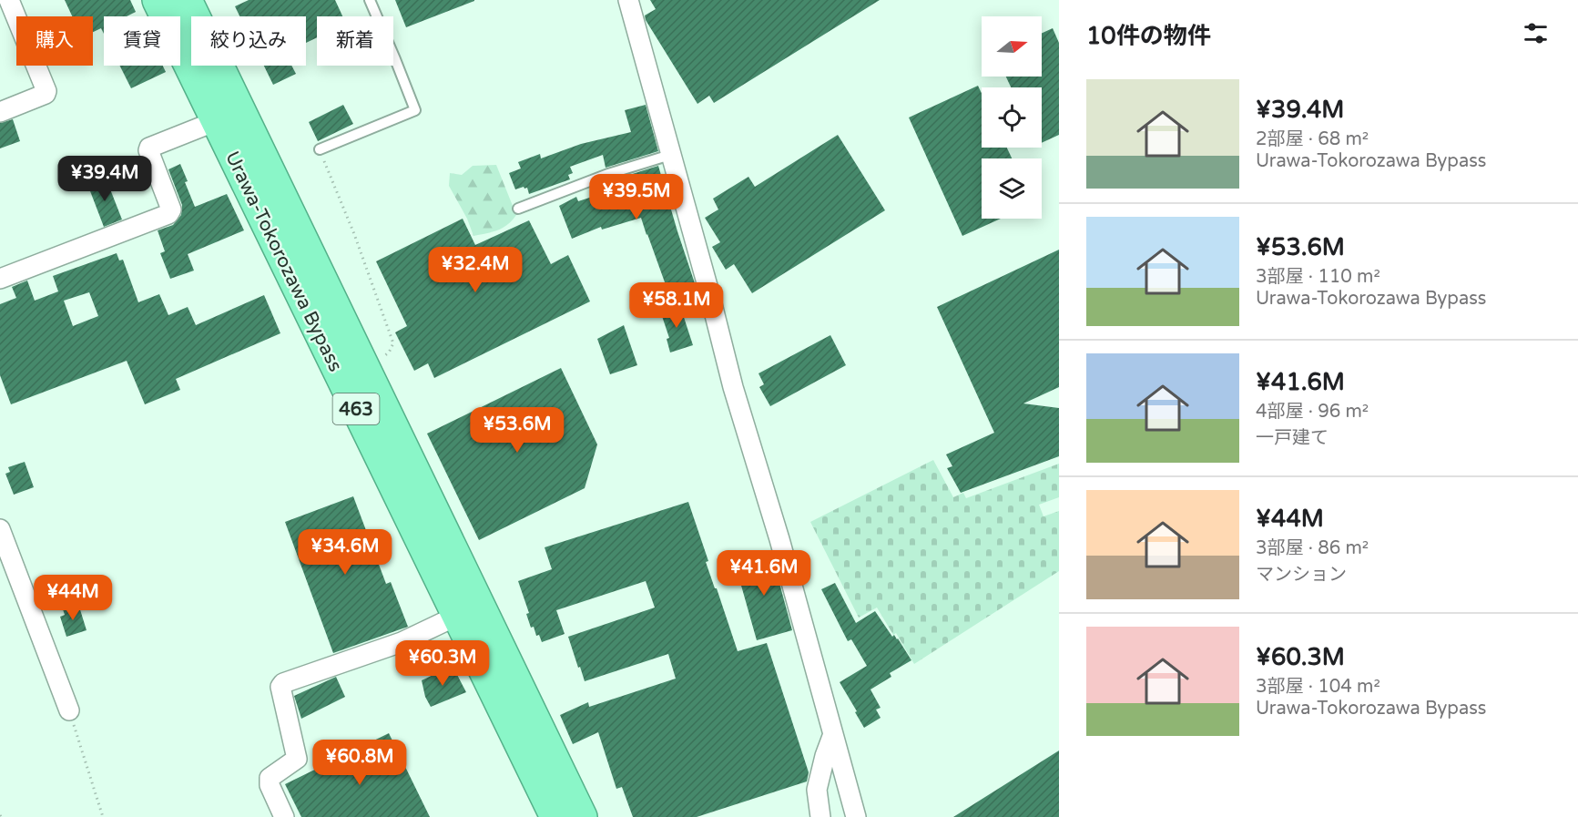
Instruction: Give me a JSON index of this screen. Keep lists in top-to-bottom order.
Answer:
{
  "streets": {
    "highway": ["Urawa-Tokorozawa Bypass", "463"]
  },
  "north": "right",
  "page": {
    "heading": "10件の物件",
    "chip": [
      "購入",
      "賃貸",
      "絞り込み",
      "新着"
    ],
    "list": [
      {
        "name": "¥39.4M",
        "note": "2部屋 · 68 m² · Urawa-Tokorozawa Bypass"
      },
      {
        "name": "¥53.6M",
        "note": "3部屋 · 110 m² · Urawa-Tokorozawa Bypass"
      },
      {
        "name": "¥41.6M",
        "note": "4部屋 · 96 m² · 一戸建て"
      },
      {
        "name": "¥44M",
        "note": "3部屋 · 86 m² · マンション"
      },
      {
        "name": "¥60.3M",
        "note": "3部屋 · 104 m² · Urawa-Tokorozawa Bypass"
      }
    ],
    "price": [
      "¥39.4M",
      "¥39.5M",
      "¥32.4M",
      "¥58.1M",
      "¥53.6M",
      "¥34.6M",
      "¥41.6M",
      "¥44M",
      "¥60.3M",
      "¥60.8M"
    ]
  }
}
